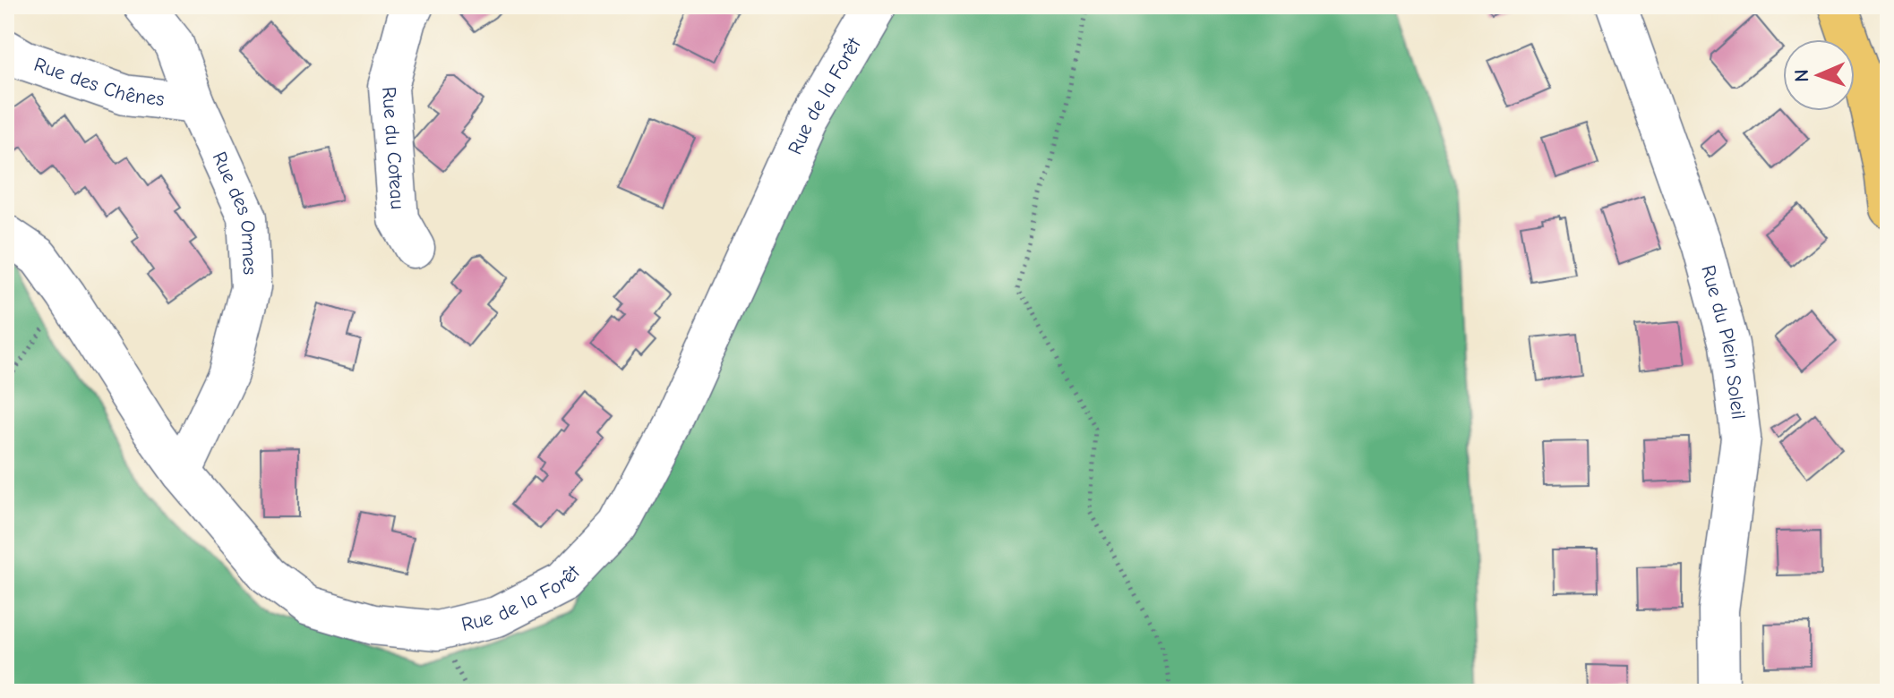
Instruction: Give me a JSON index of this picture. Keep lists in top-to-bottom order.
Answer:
{
  "streets": {
    "street": [
      "Rue des Chênes",
      "Rue de la Forêt",
      "Rue du Coteau",
      "Rue des Ormes",
      "Rue du Plein Soleil"
    ]
  },
  "crossings": [
    ["Rue des Chênes", "Rue des Ormes"],
    ["Rue de la Forêt", "Rue des Ormes"]
  ],
  "north": "left"
}
